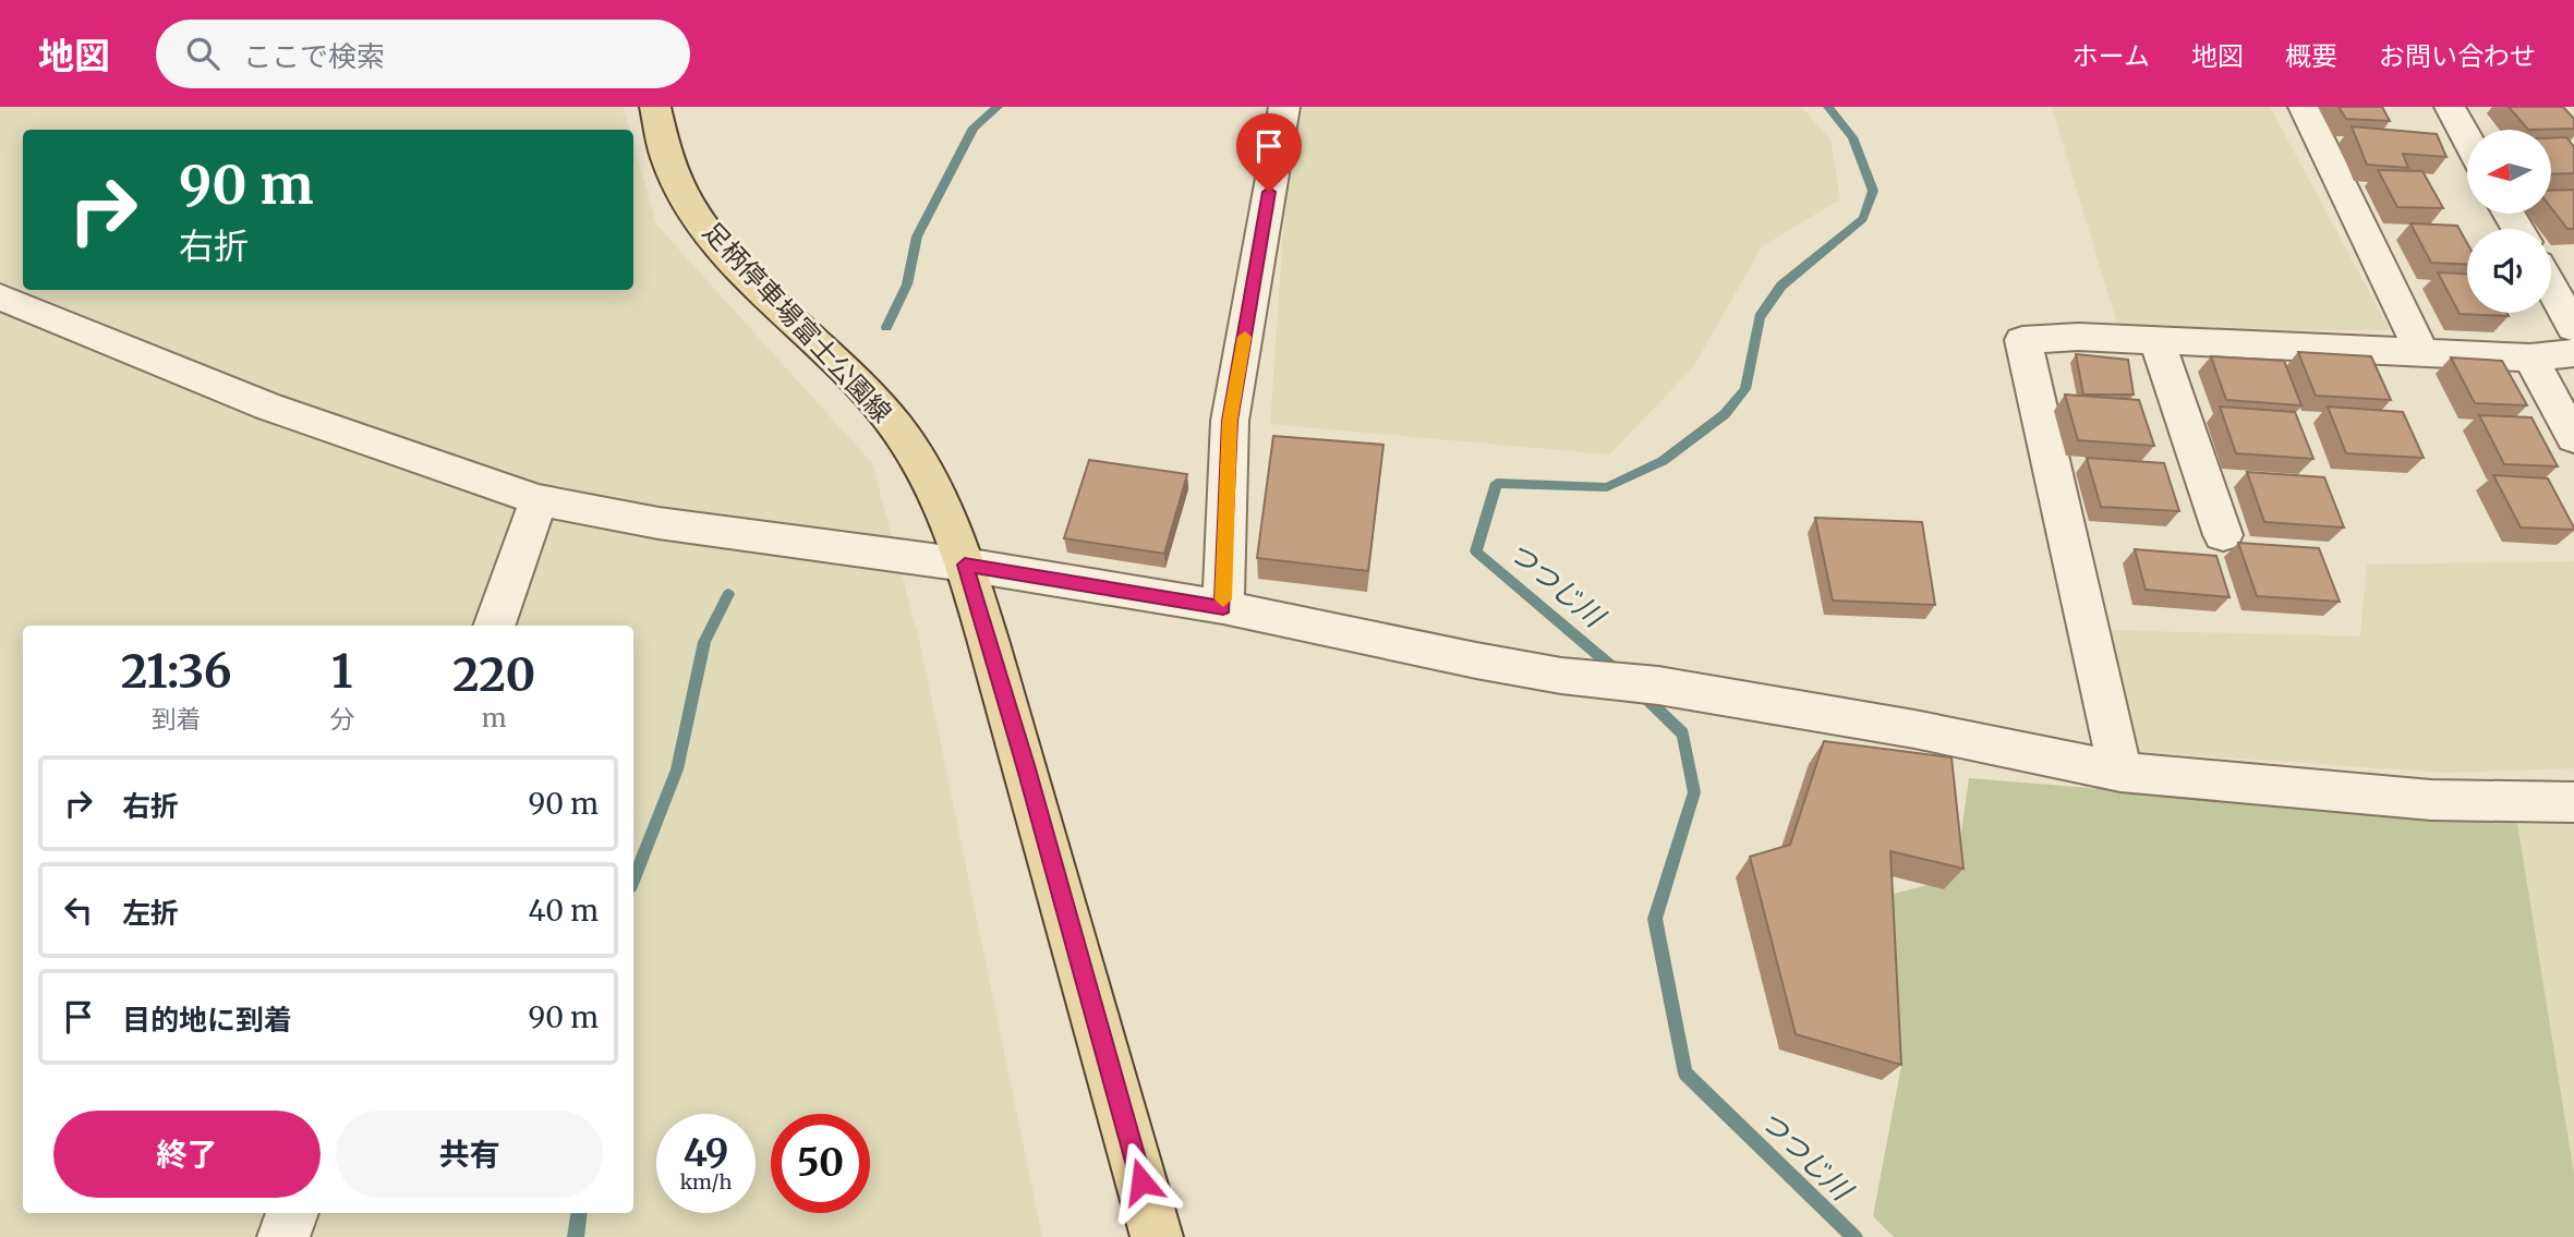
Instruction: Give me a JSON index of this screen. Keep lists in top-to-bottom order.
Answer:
{
  "streets": {
    "main road": ["足柄停車場富士公園線"]
  },
  "water": ["つつじ川"],
  "north": "left",
  "page": {
    "header": "地図",
    "search": "ここで検索",
    "nav": [
      "ホーム",
      "地図",
      "概要",
      "お問い合わせ"
    ],
    "turn": ["90 m", "右折"],
    "eta": [
      "21:36",
      "到着",
      "1",
      "分",
      "220",
      "m"
    ],
    "list": [
      {
        "name": "右折",
        "value": "90 m"
      },
      {
        "name": "左折",
        "value": "40 m"
      },
      {
        "name": "目的地に到着",
        "value": "90 m"
      }
    ],
    "buttons": ["終了", "共有"],
    "speed": "49 km/h",
    "limit": "50"
  }
}
